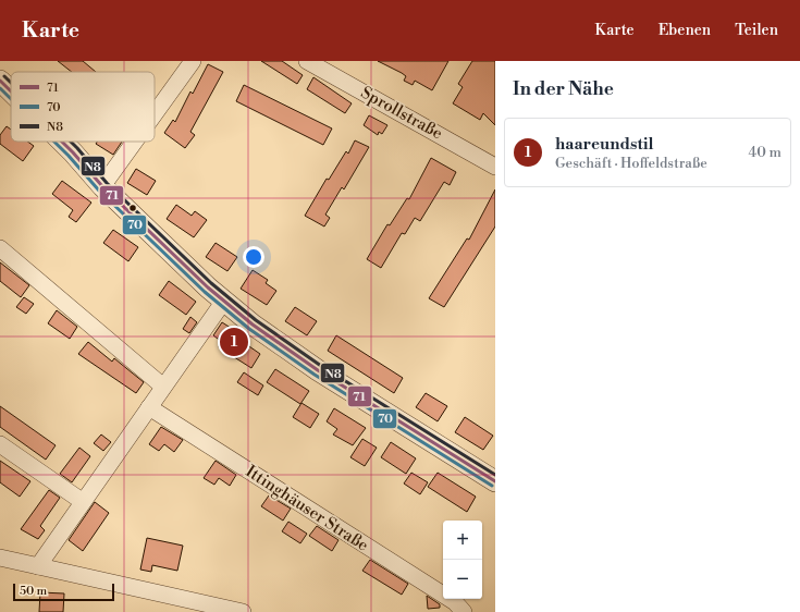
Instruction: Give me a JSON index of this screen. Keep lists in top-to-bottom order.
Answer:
{
  "streets": {
    "street": ["Sprollstraße", "Ittinghäuser Straße"]
  },
  "lines": ["transit line N8", "transit line 71", "transit line 70"],
  "legend": ["71", "70", "N8"],
  "scale_bar": "50 m",
  "page": {
    "header": "Karte",
    "nav": ["Karte", "Ebenen", "Teilen"],
    "heading": "In der Nähe",
    "list": [
      {
        "mark": "1",
        "name": "haareundstil",
        "note": "Geschäft · Hoffeldstraße",
        "value": "40 m"
      }
    ],
    "pins": "1",
    "map_buttons": ["+", "−"],
    "scale": "50 m"
  }
}
